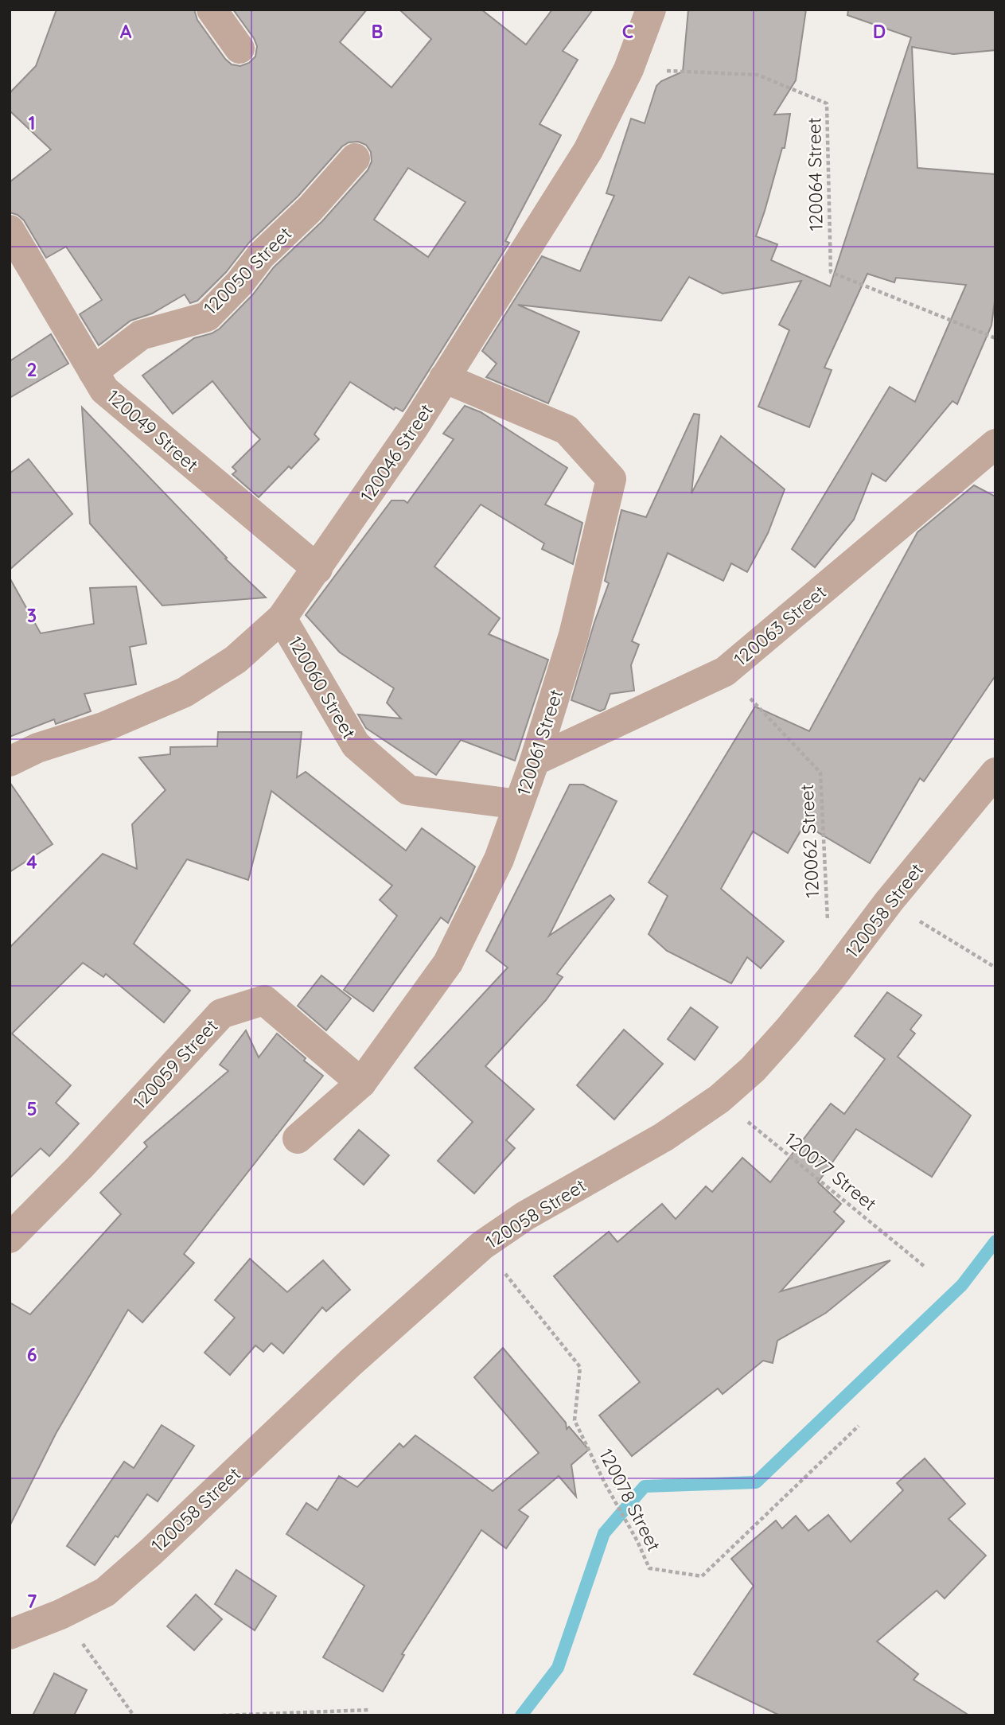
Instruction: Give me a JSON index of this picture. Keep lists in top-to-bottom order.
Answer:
{
  "streets": {
    "street": [
      "120050 Street",
      "120049 Street",
      "120046 Street",
      "120063 Street",
      "120060 Street",
      "120061 Street",
      "120058 Street",
      "120059 Street"
    ],
    "path": [
      "120064 Street",
      "120062 Street",
      "120077 Street",
      "120078 Street"
    ]
  },
  "crossings": [
    ["120064 Street", "120046 Street"],
    ["120050 Street", "120049 Street"],
    ["120049 Street", "120046 Street"],
    ["120046 Street", "120060 Street"],
    ["120046 Street", "120061 Street"],
    ["120063 Street", "120061 Street"],
    ["120063 Street", "120062 Street"],
    ["120060 Street", "120061 Street"],
    ["120061 Street", "120059 Street"],
    ["120062 Street", "120058 Street"],
    ["120058 Street", "120077 Street"],
    ["120058 Street", "120078 Street"]
  ],
  "grid": {
    "columns": [
      "A",
      "B",
      "C",
      "D"
    ],
    "rows": [
      "1",
      "2",
      "3",
      "4",
      "5",
      "6",
      "7"
    ]
  }
}
